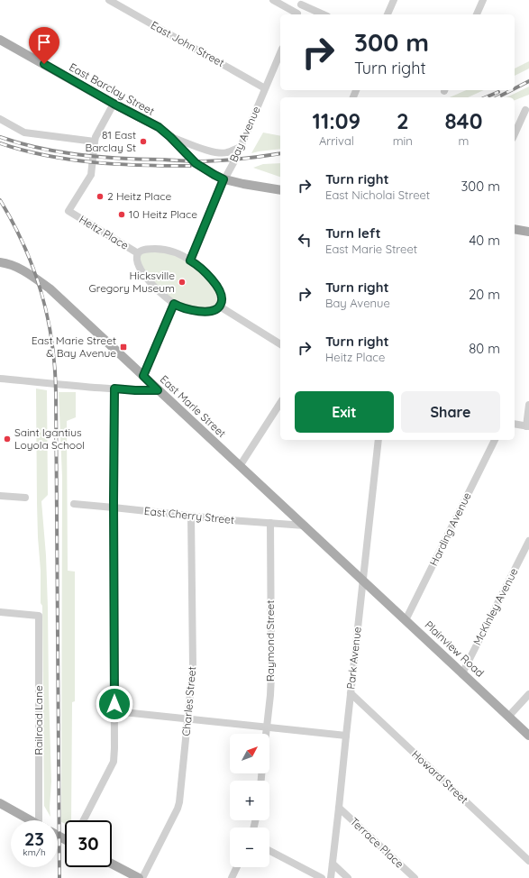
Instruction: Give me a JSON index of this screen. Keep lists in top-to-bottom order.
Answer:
{
  "streets": {
    "main road": ["East Barclay Street", "East Marie Street", "Plainview Road"],
    "street": [
      "East John Street",
      "Bay Avenue",
      "Heitz Place",
      "East Cherry Street",
      "Harding Avenue",
      "McKinley Avenue",
      "Raymond Street",
      "Park Avenue",
      "Charles Street",
      "Railroad Lane",
      "Howard Street",
      "Terrace Place"
    ]
  },
  "crossings": [
    ["East John Street", "Bay Avenue"],
    ["East Barclay Street", "Bay Avenue"],
    ["Bay Avenue", "Heitz Place"],
    ["East Marie Street", "East Cherry Street"],
    ["East Marie Street", "Plainview Road"],
    ["East Marie Street", "Park Avenue"],
    ["East Cherry Street", "Raymond Street"],
    ["East Cherry Street", "Charles Street"],
    ["Harding Avenue", "Plainview Road"],
    ["McKinley Avenue", "Plainview Road"],
    ["Plainview Road", "Park Avenue"],
    ["Park Avenue", "Howard Street"],
    ["Park Avenue", "Terrace Place"]
  ],
  "places": {
    "other": [
      "81 East Barclay St",
      "2 Heitz Place",
      "10 Heitz Place",
      "Hicksville Gregory Museum",
      "Saint Igantius Loyola School"
    ],
    "transit": ["East Marie Street & Bay Avenue"]
  },
  "north": "top right",
  "page": {
    "turn": ["300 m", "Turn right"],
    "eta": [
      "11:09",
      "Arrival",
      "2",
      "min",
      "840",
      "m"
    ],
    "list": [
      {
        "name": "Turn right",
        "note": "East Nicholai Street",
        "value": "300 m"
      },
      {
        "name": "Turn left",
        "note": "East Marie Street",
        "value": "40 m"
      },
      {
        "name": "Turn right",
        "note": "Bay Avenue",
        "value": "20 m"
      },
      {
        "name": "Turn right",
        "note": "Heitz Place",
        "value": "80 m"
      }
    ],
    "buttons": ["Exit", "Share"],
    "map_buttons": ["+", "−"],
    "speed": "23 km/h",
    "limit": "30"
  }
}
